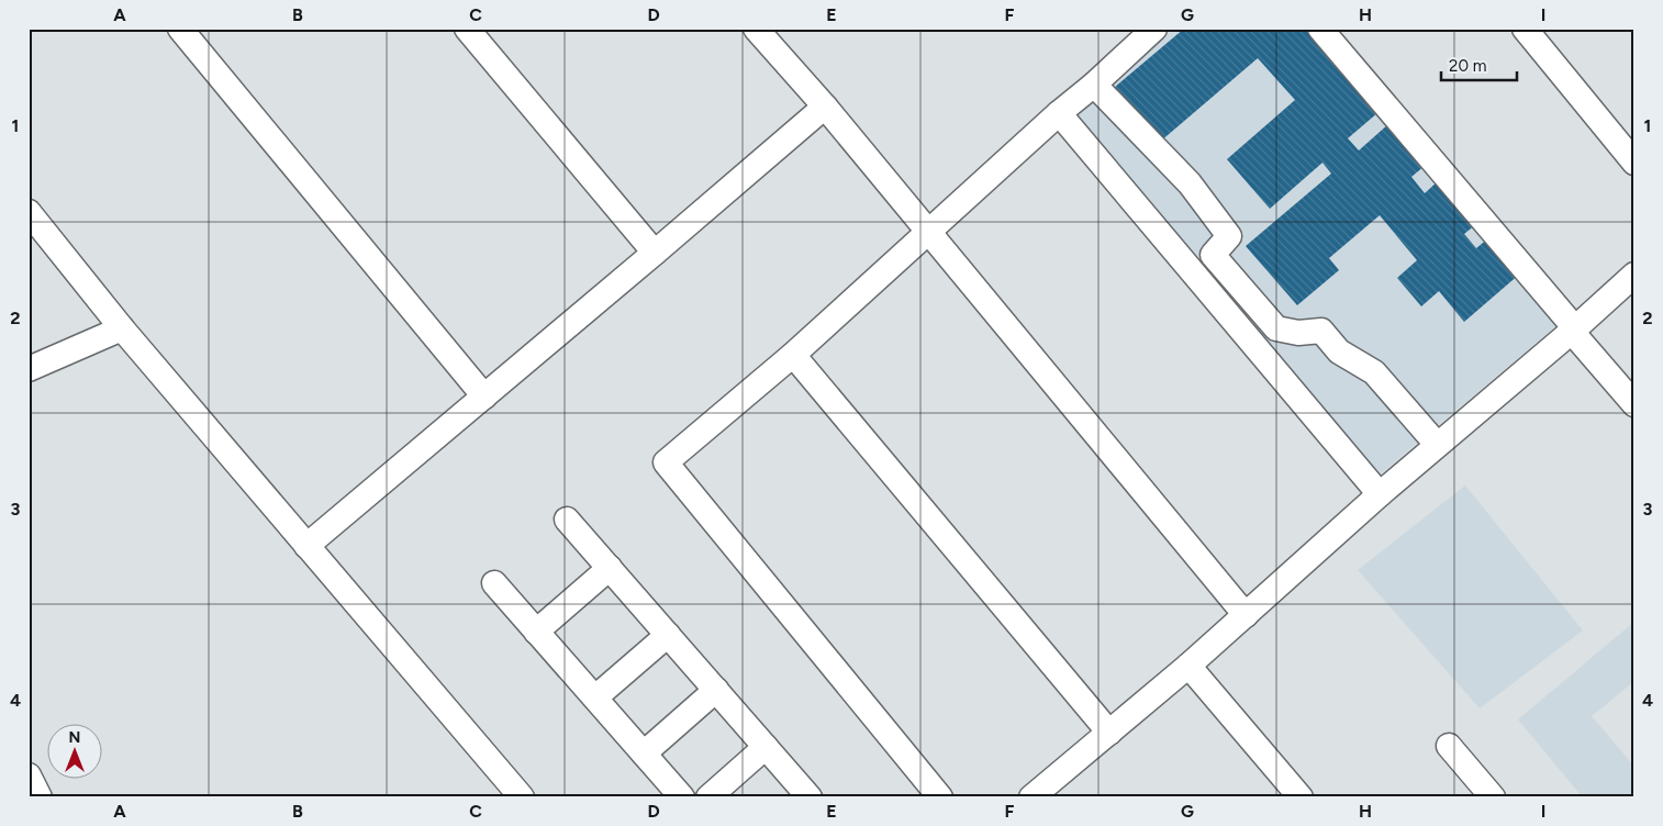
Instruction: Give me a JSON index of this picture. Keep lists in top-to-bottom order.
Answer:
{
  "scale_bar": "20 m",
  "north": "top",
  "grid": {
    "columns": [
      "A",
      "B",
      "C",
      "D",
      "E",
      "F",
      "G",
      "H",
      "I"
    ],
    "rows": [
      "1",
      "2",
      "3",
      "4"
    ]
  }
}
